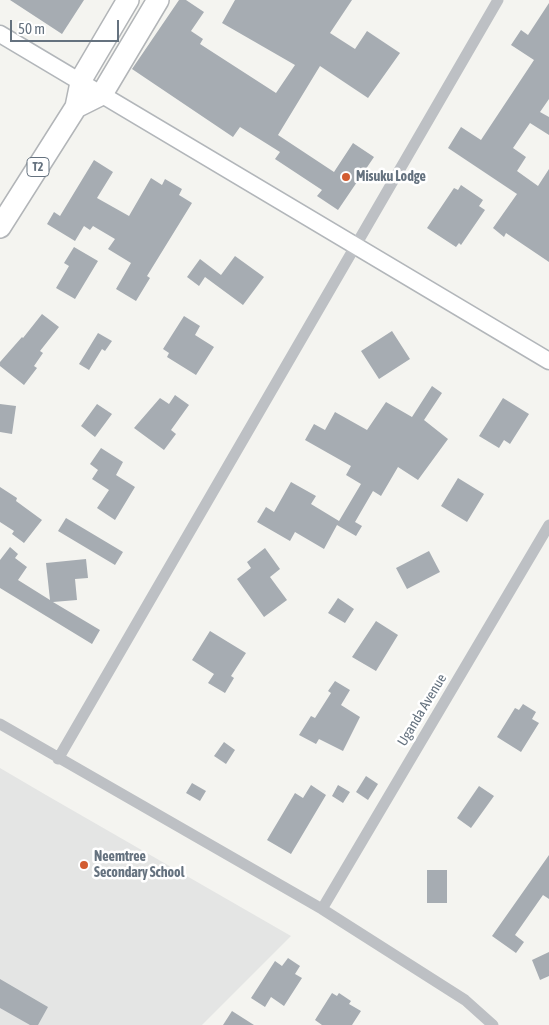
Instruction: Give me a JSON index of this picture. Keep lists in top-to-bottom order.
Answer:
{
  "streets": {
    "highway": ["T2"],
    "street": ["Uganda Avenue"]
  },
  "places": ["Misuku Lodge", "Neemtree Secondary School"],
  "scale_bar": "50 m"
}
